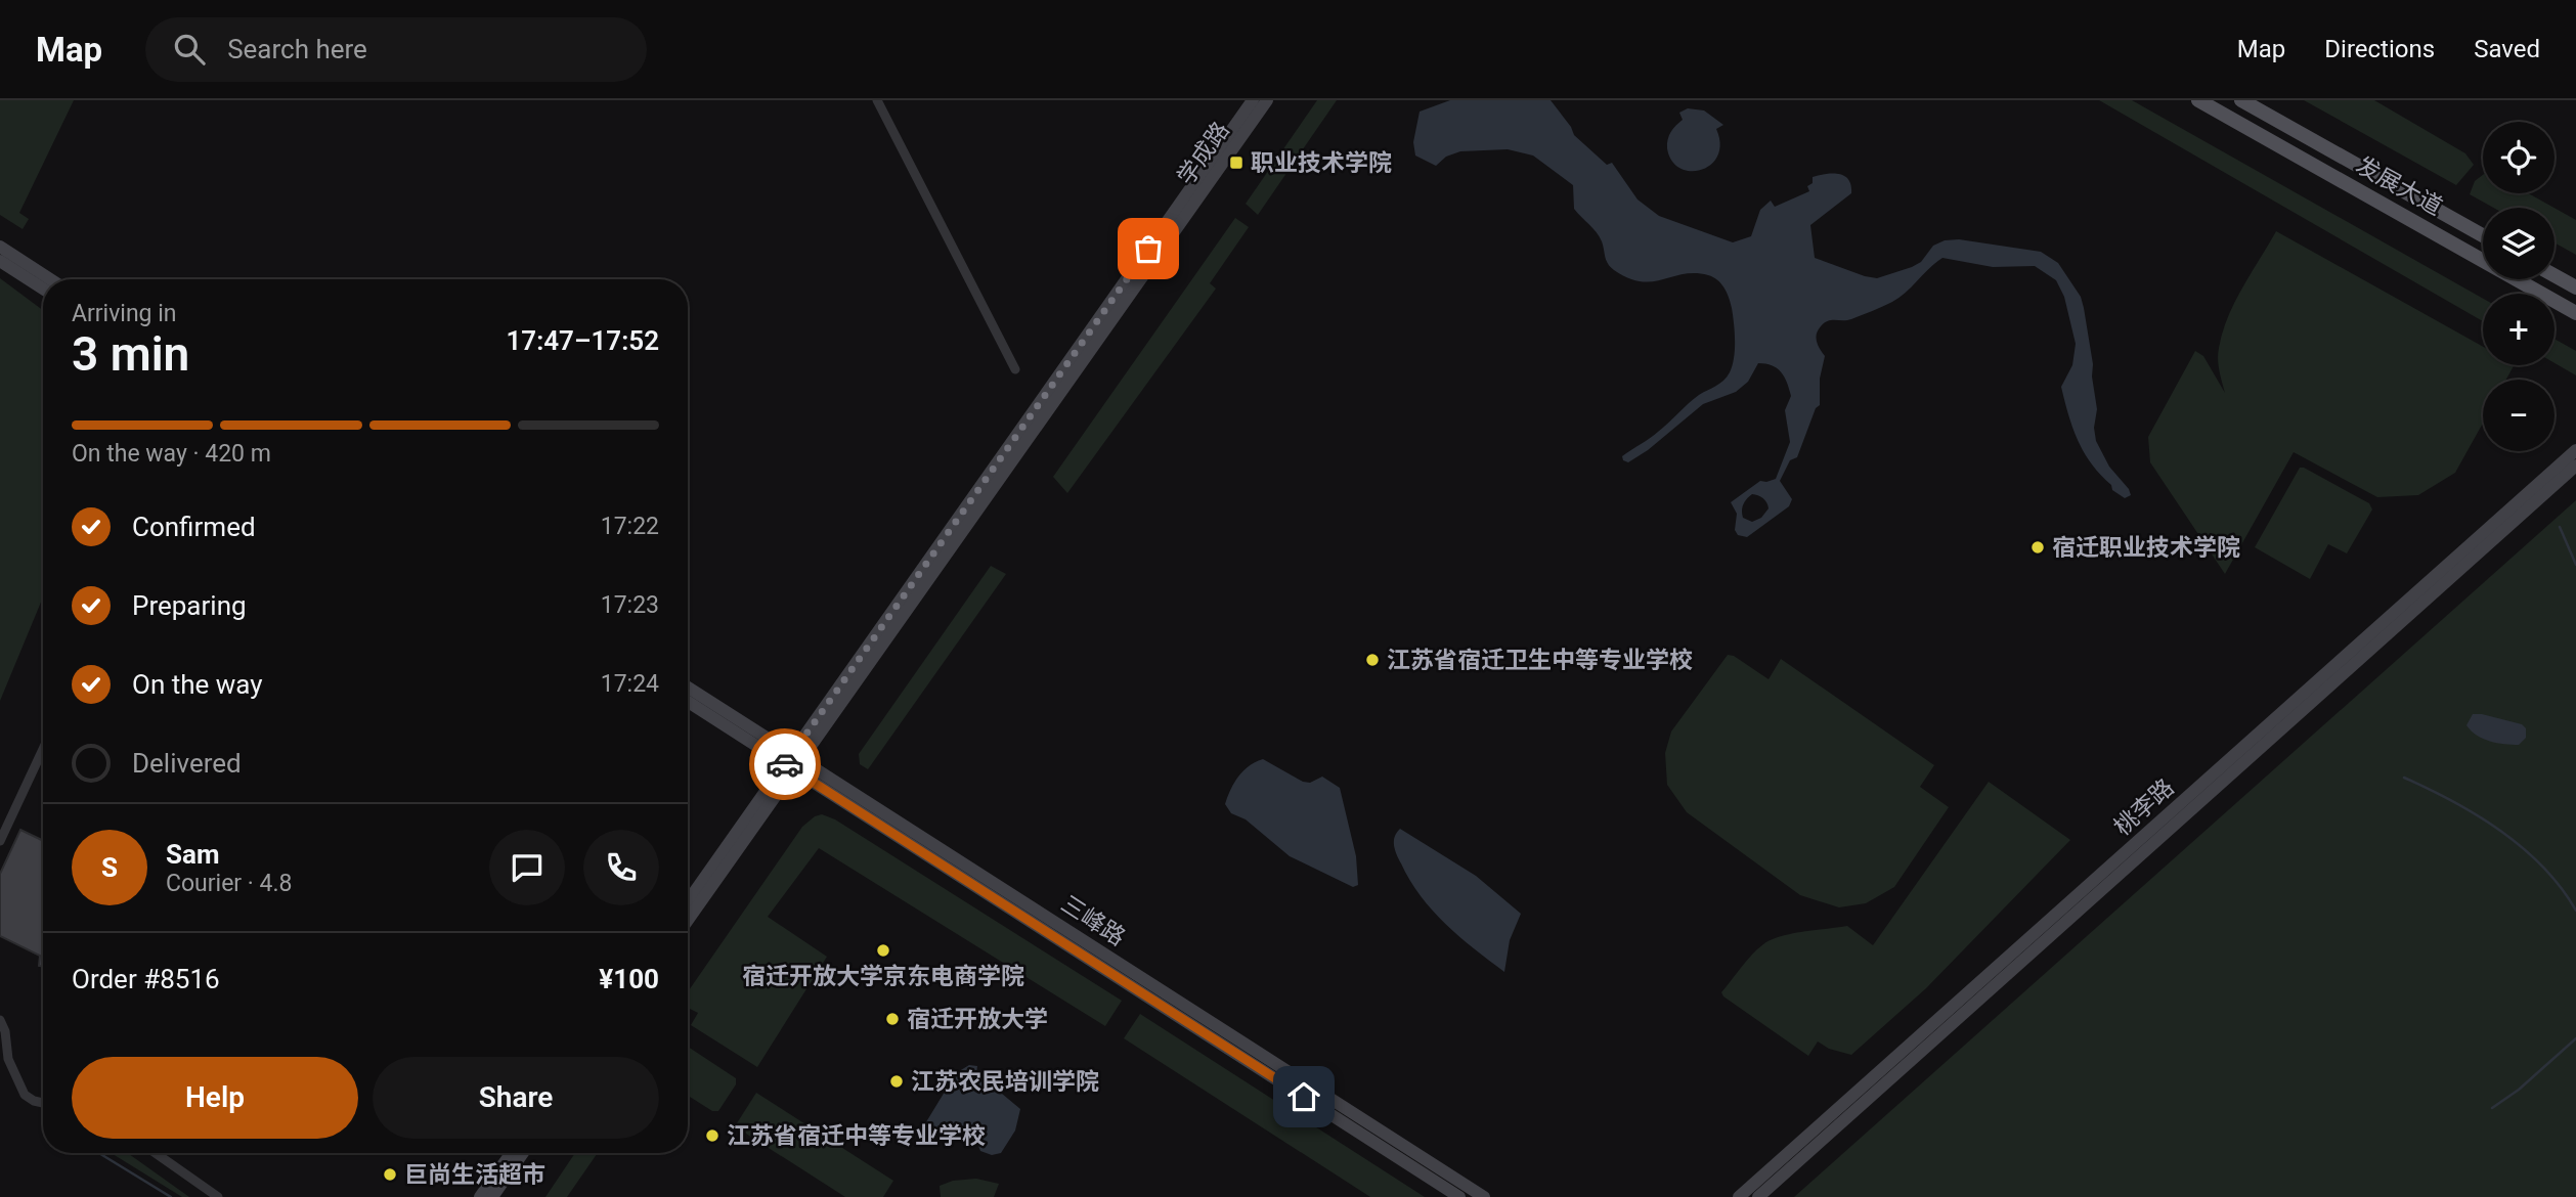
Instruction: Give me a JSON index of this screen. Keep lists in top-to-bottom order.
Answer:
{
  "streets": {
    "main road": [
      "学成路",
      "发展大道",
      "桃李路",
      "三峰路"
    ]
  },
  "crossings": [
    ["学成路", "三峰路"]
  ],
  "places": {
    "transit": ["职业技术学院"],
    "other": [
      "宿迁职业技术学院",
      "江苏省宿迁卫生中等专业学校",
      "宿迁开放大学京东电商学院",
      "宿迁开放大学",
      "江苏农民培训学院",
      "江苏省宿迁中等专业学校",
      "巨尚生活超市"
    ]
  },
  "page": {
    "header": "Map",
    "search": "Search here",
    "nav": ["Map", "Directions", "Saved"],
    "map_buttons": ["+", "−"],
    "heading": ["3 min", "Arriving in", "17:47–17:52"],
    "panel": [
      "Sam",
      "Courier · 4.8",
      "Order #8516",
      "¥100"
    ],
    "bar": "On the way · 420 m",
    "list": [
      ["Confirmed", "17:22"],
      ["Preparing", "17:23"],
      ["On the way", "17:24"],
      "Delivered"
    ],
    "round": "S",
    "buttons": ["Help", "Share"]
  }
}
